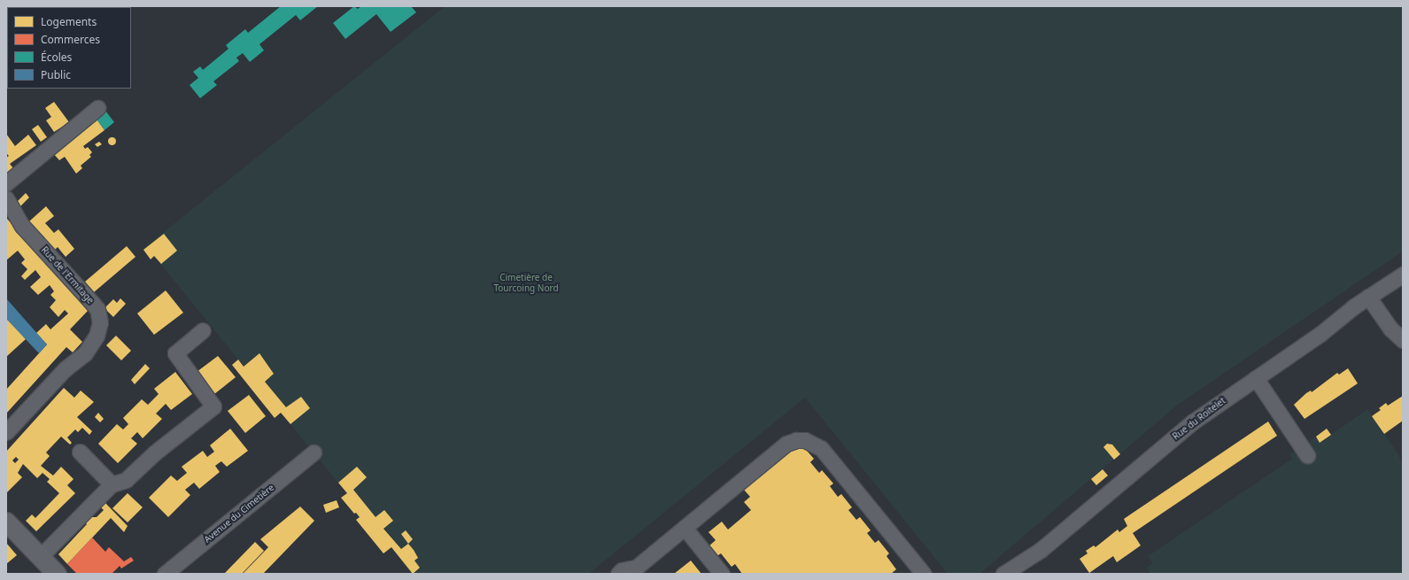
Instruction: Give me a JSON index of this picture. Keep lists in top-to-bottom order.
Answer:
{
  "streets": {
    "street": ["Rue de l'Ermitage", "Rue du Roitelet", "Avenue du Cimetière"]
  },
  "parks": ["Cimetière de Tourcoing Nord"],
  "legend": [
    "Logements",
    "Commerces",
    "Écoles",
    "Public"
  ]
}
